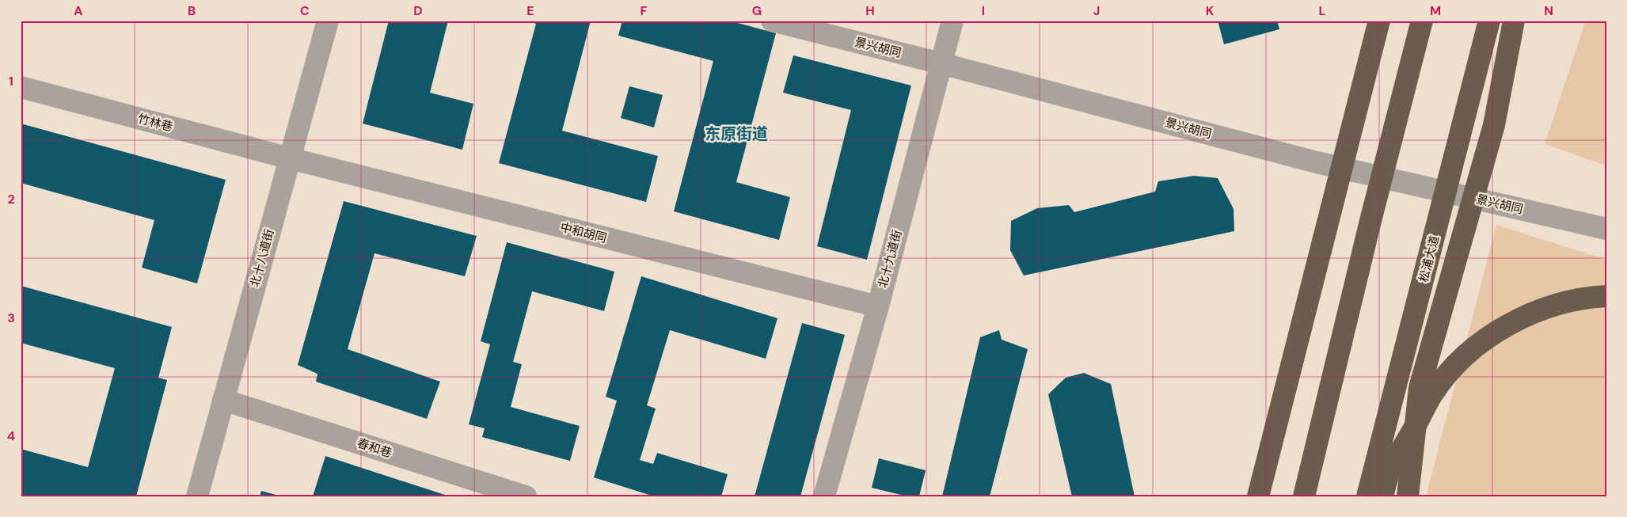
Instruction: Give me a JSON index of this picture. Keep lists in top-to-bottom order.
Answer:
{
  "streets": {
    "highway": ["松浦大道"],
    "street": [
      "景兴胡同",
      "竹林巷",
      "中和胡同",
      "北十八道街",
      "北十九道街",
      "春和巷"
    ]
  },
  "crossings": [
    ["景兴胡同", "北十九道街"],
    ["竹林巷", "中和胡同"],
    ["竹林巷", "北十八道街"],
    ["中和胡同", "北十八道街"],
    ["中和胡同", "北十九道街"],
    ["北十八道街", "春和巷"]
  ],
  "districts": ["东原街道"],
  "grid": {
    "columns": [
      "A",
      "B",
      "C",
      "D",
      "E",
      "F",
      "G",
      "H",
      "I",
      "J",
      "K",
      "L",
      "M",
      "N"
    ],
    "rows": [
      "1",
      "2",
      "3",
      "4"
    ]
  }
}
